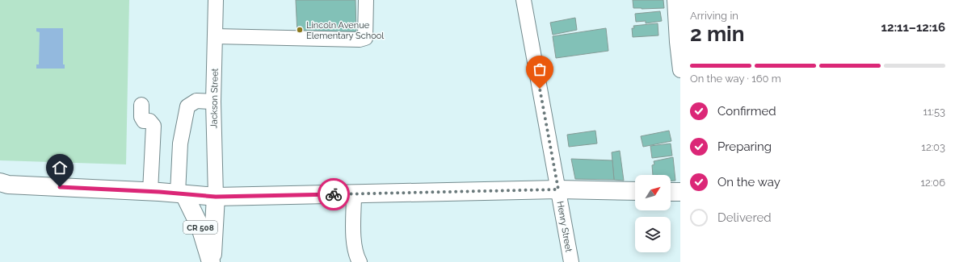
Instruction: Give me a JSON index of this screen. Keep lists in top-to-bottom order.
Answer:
{
  "streets": {
    "main road": ["CR 508"],
    "street": ["Jackson Street", "Henry Street"]
  },
  "places": ["Lincoln Avenue Elementary School"],
  "north": "top right",
  "page": {
    "heading": ["2 min", "Arriving in", "12:11–12:16"],
    "bar": "On the way · 160 m",
    "list": [
      ["Confirmed", "11:53"],
      ["Preparing", "12:03"],
      ["On the way", "12:06"],
      "Delivered"
    ]
  }
}
